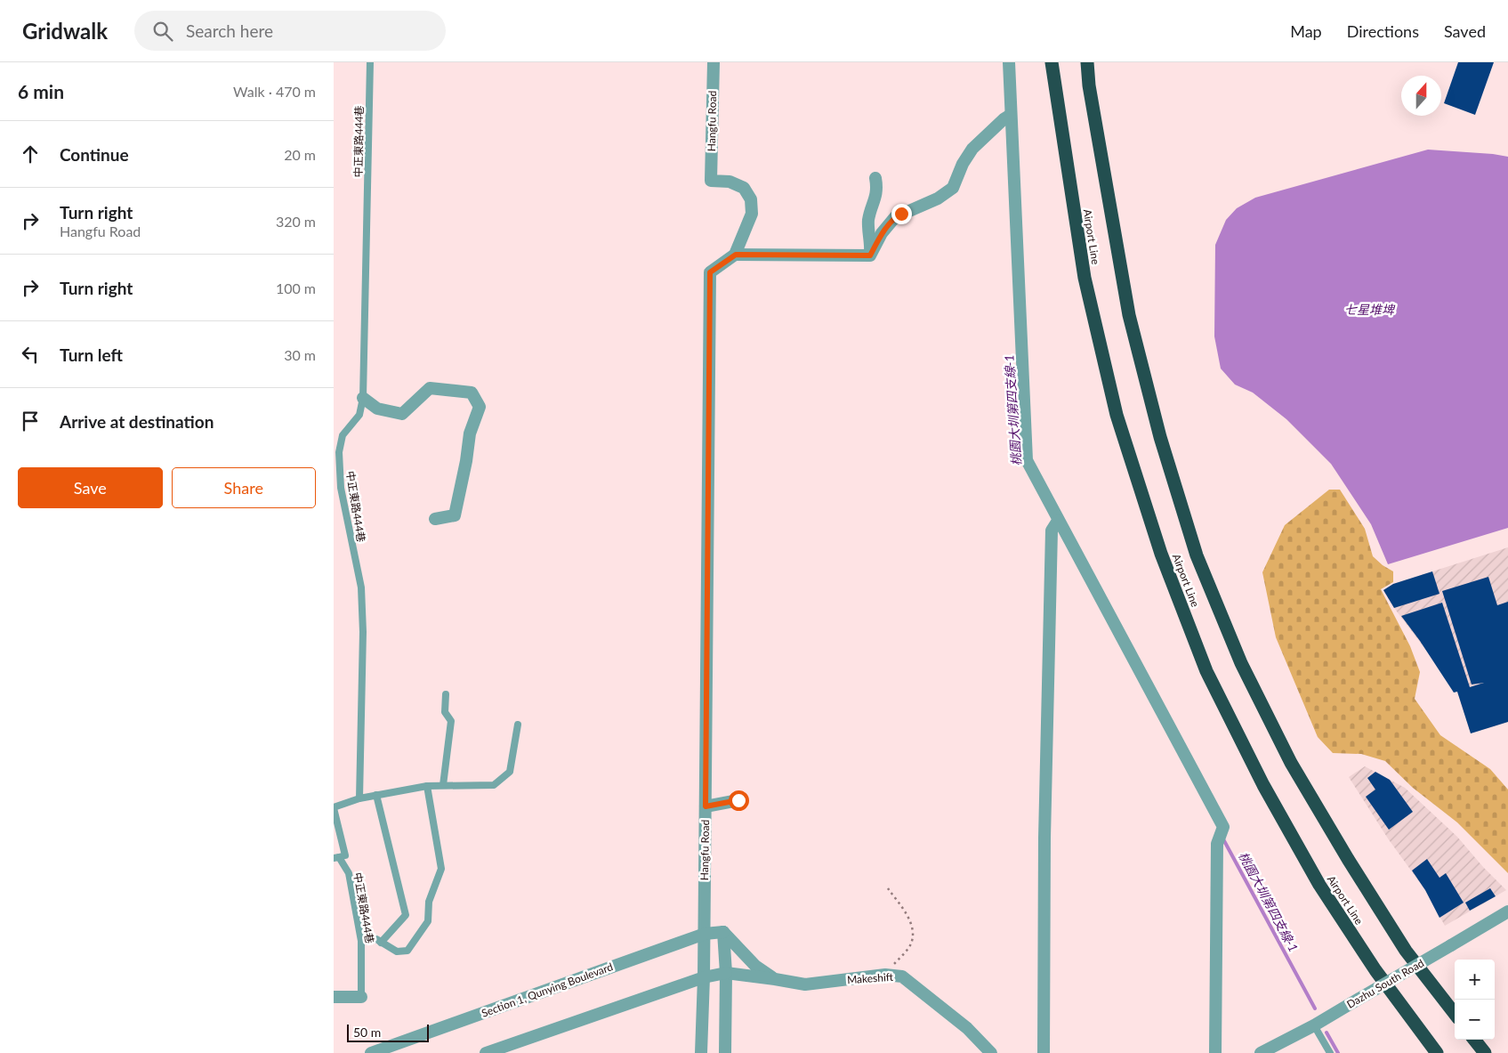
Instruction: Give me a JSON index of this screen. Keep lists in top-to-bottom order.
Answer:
{
  "streets": {
    "highway": ["Airport Line"],
    "street": [
      "Hangfu Road",
      "Makeshift",
      "Dazhu South Road",
      "Section 1, Qunying Boulevard"
    ],
    "lane": ["中正東路444巷"]
  },
  "crossings": [
    ["Hangfu Road", "Section 1, Qunying Boulevard"],
    ["Makeshift", "Section 1, Qunying Boulevard"]
  ],
  "water": ["七星堆埤", "桃園大圳第四支線-1"],
  "scale_bar": "50 m",
  "north": "top",
  "page": {
    "header": "Gridwalk",
    "search": "Search here",
    "nav": ["Map", "Directions", "Saved"],
    "heading": ["6 min", "Walk · 470 m"],
    "list": [
      ["Continue", "20 m"],
      ["Turn right", "Hangfu Road", "320 m"],
      ["Turn right", "100 m"],
      ["Turn left", "30 m"],
      "Arrive at destination"
    ],
    "buttons": ["Save", "Share"],
    "map_buttons": ["+", "−"],
    "scale": "50 m"
  }
}
